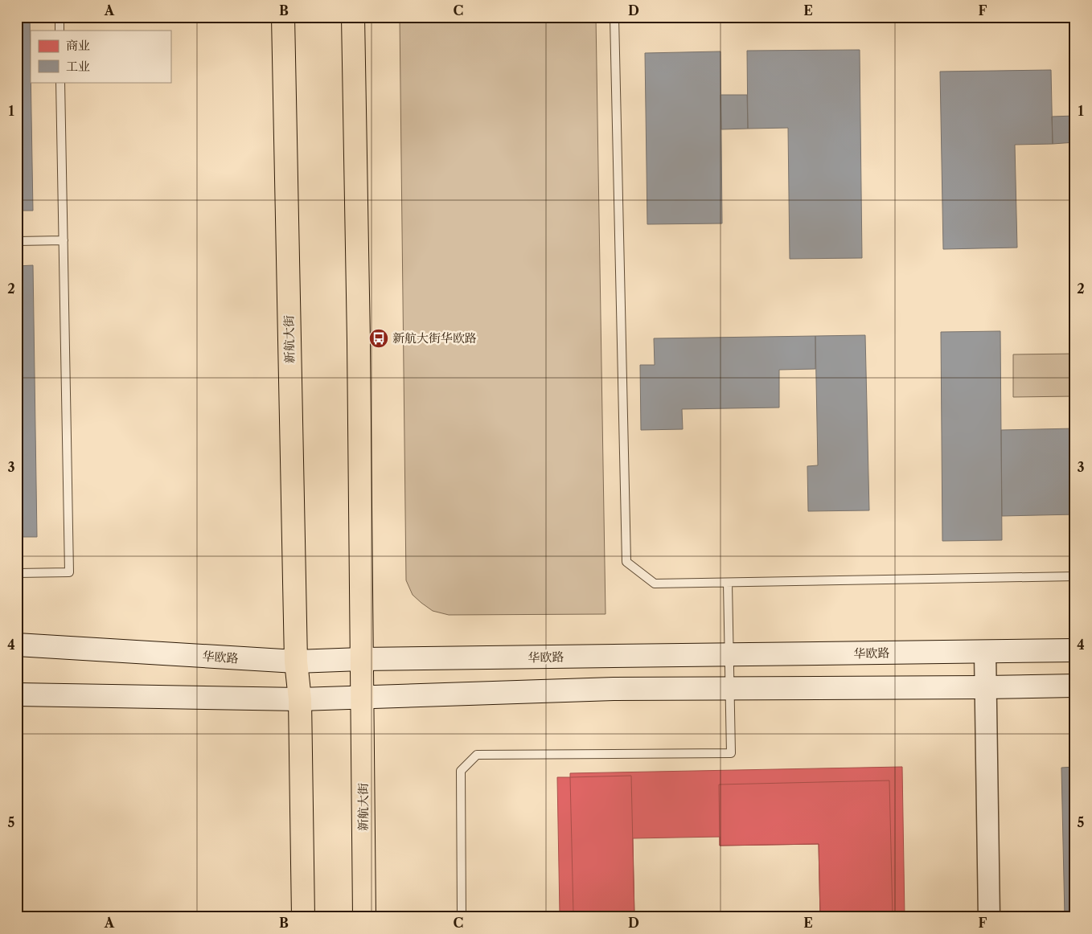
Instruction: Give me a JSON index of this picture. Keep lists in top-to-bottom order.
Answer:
{
  "streets": {
    "main road": ["新航大街", "华欧路"]
  },
  "crossings": [
    ["新航大街", "华欧路"]
  ],
  "places": {
    "bus stop": ["新航大街华欧路"]
  },
  "legend": ["商业", "工业"],
  "grid": {
    "columns": [
      "A",
      "B",
      "C",
      "D",
      "E",
      "F"
    ],
    "rows": [
      "1",
      "2",
      "3",
      "4",
      "5"
    ]
  }
}
